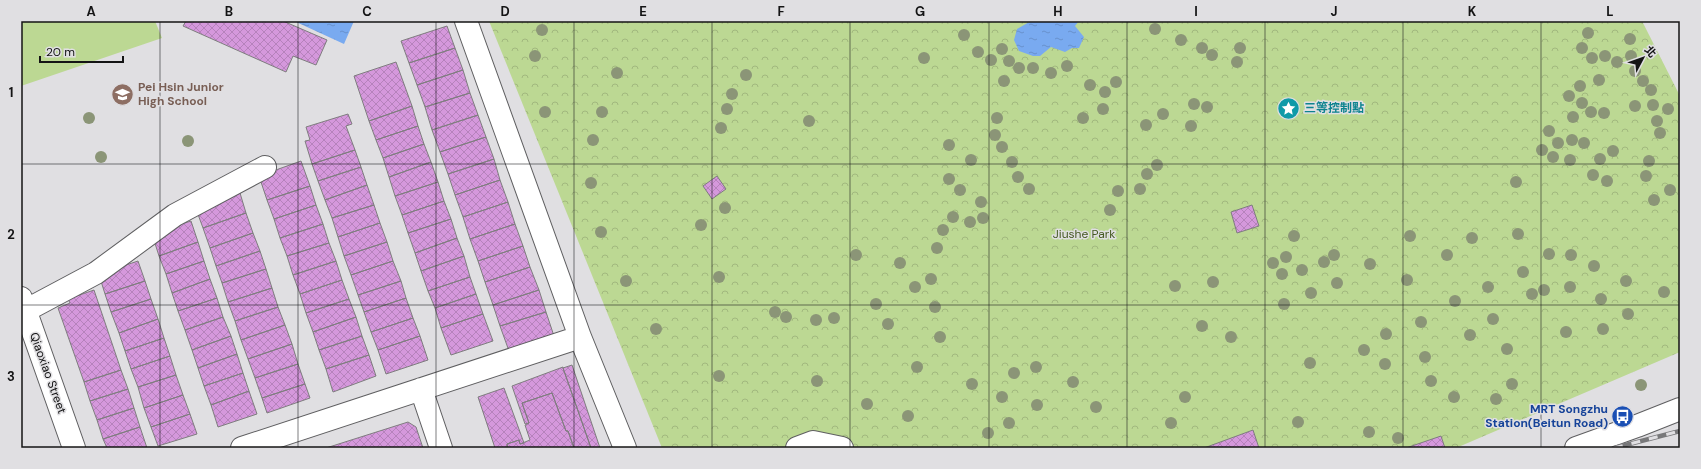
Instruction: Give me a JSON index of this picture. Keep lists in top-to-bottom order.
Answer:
{
  "streets": {
    "street": ["Qiaoxiao Street"]
  },
  "parks": ["Jiushe Park"],
  "places": {
    "school or university": ["Pei Hsin Junior High School"],
    "place": ["三等控制點"],
    "bus stop": ["MRT Songzhu Station(Beitun Road)"]
  },
  "scale_bar": "20 m",
  "north": "top right",
  "grid": {
    "columns": [
      "A",
      "B",
      "C",
      "D",
      "E",
      "F",
      "G",
      "H",
      "I",
      "J",
      "K",
      "L"
    ],
    "rows": ["1", "2", "3"]
  }
}
